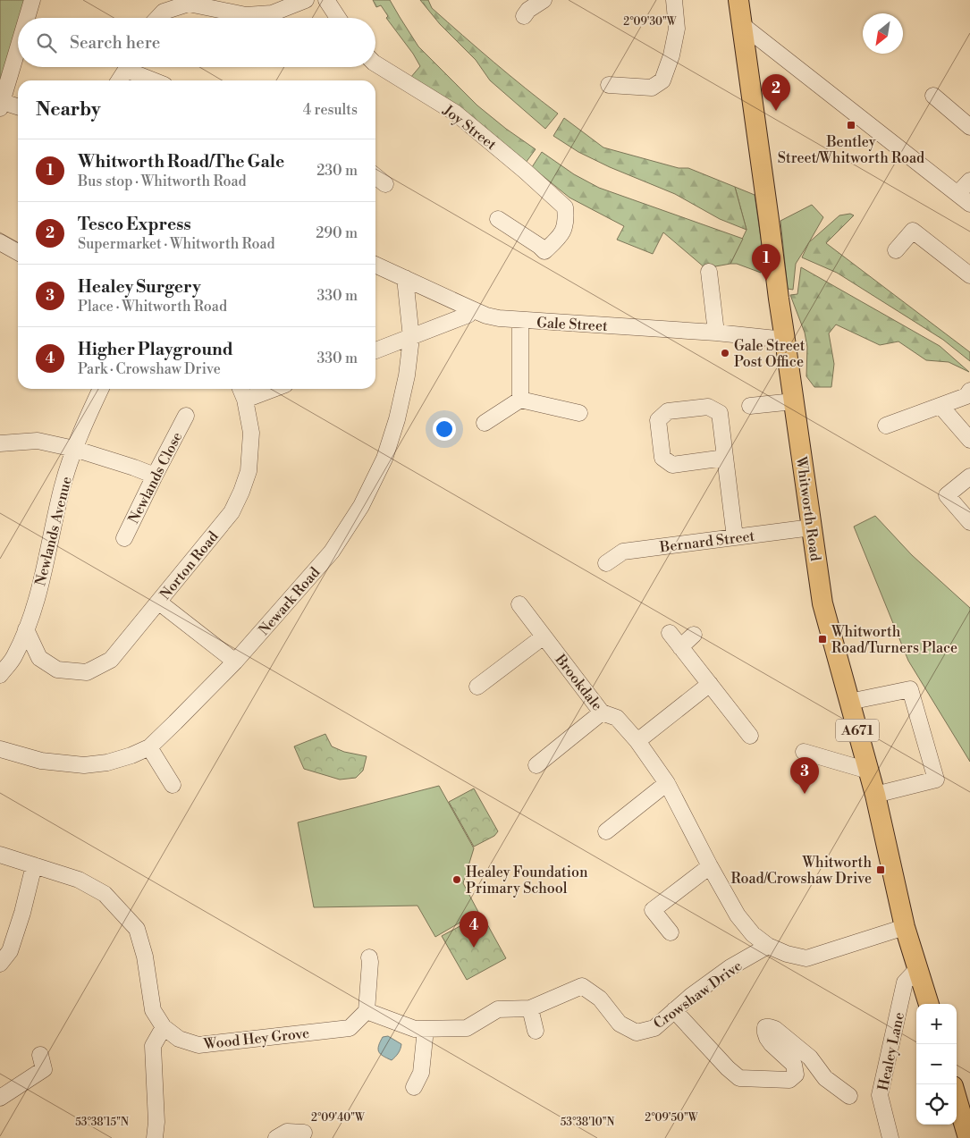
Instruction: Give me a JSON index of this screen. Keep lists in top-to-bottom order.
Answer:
{
  "streets": {
    "main road": ["Whitworth Road", "A671"],
    "street": [
      "Joy Street",
      "Gale Street",
      "Newlands Close",
      "Newlands Avenue",
      "Bernard Street",
      "Norton Road",
      "Newark Road",
      "Brookdale",
      "Crowshaw Drive",
      "Wood Hey Grove",
      "Healey Lane"
    ]
  },
  "crossings": [
    ["Gale Street", "Whitworth Road"],
    ["Gale Street", "Newark Road"],
    ["Whitworth Road", "Bernard Street"],
    ["Whitworth Road", "Healey Lane"],
    ["Brookdale", "Crowshaw Drive"]
  ],
  "places": {
    "transit": ["Bentley Street/Whitworth Road", "Whitworth Road/Turners Place", "Whitworth Road/Crowshaw Drive"],
    "other": ["Gale Street Post Office", "Healey Foundation Primary School"]
  },
  "north": "bottom left",
  "page": {
    "search": "Search here",
    "pins": [
      "2",
      "1",
      "3",
      "4"
    ],
    "heading": ["Nearby", "4 results"],
    "list": [
      {
        "mark": "1",
        "name": "Whitworth Road/The Gale",
        "note": "Bus stop · Whitworth Road",
        "value": "230 m"
      },
      {
        "mark": "2",
        "name": "Tesco Express",
        "note": "Supermarket · Whitworth Road",
        "value": "290 m"
      },
      {
        "mark": "3",
        "name": "Healey Surgery",
        "note": "Place · Whitworth Road",
        "value": "330 m"
      },
      {
        "mark": "4",
        "name": "Higher Playground",
        "note": "Park · Crowshaw Drive",
        "value": "330 m"
      }
    ],
    "map_buttons": ["+", "−"]
  },
  "coordinates": [
    "2°09'30\"W",
    "2°09'40\"W",
    "2°09'50\"W",
    "53°38'15\"N",
    "53°38'10\"N"
  ]
}
